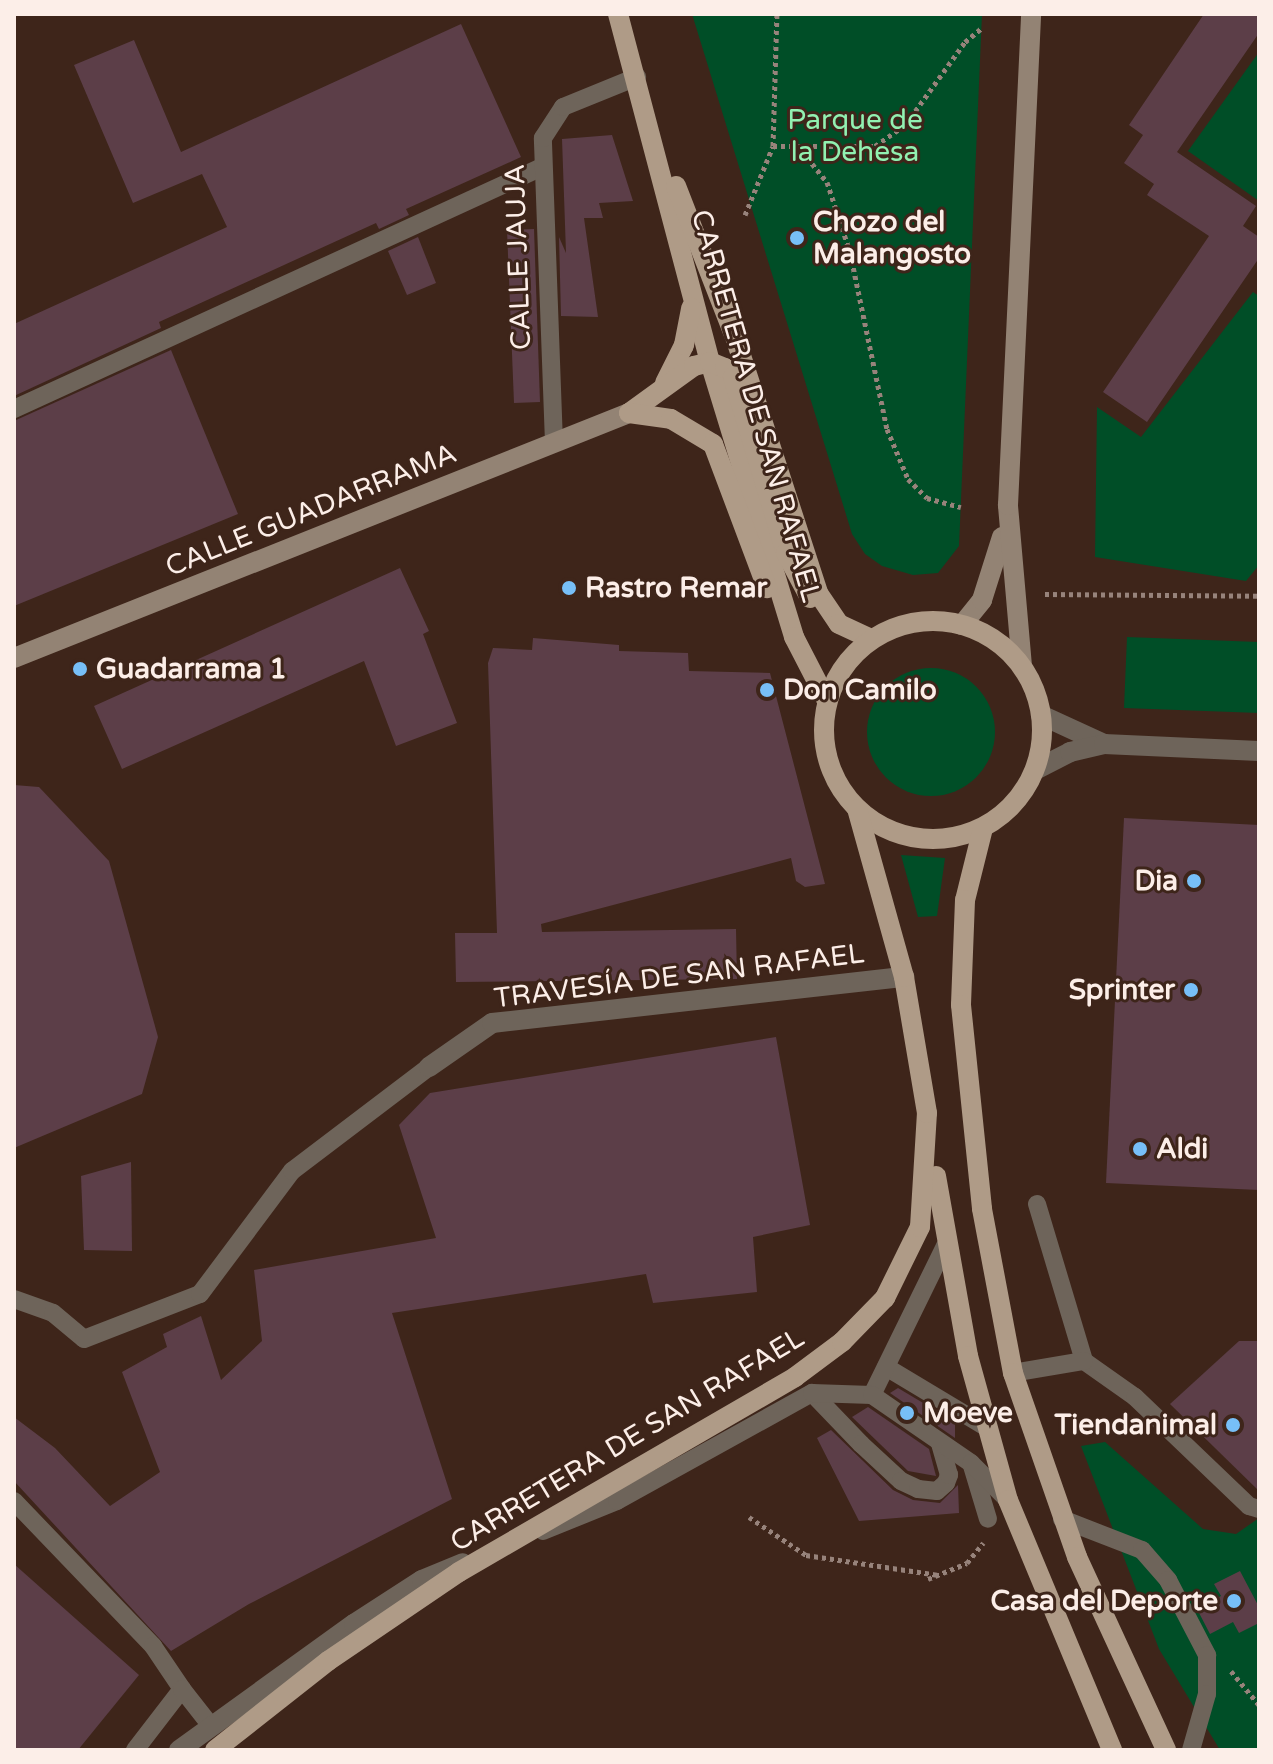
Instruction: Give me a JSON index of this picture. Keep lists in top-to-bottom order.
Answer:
{
  "streets": {
    "main road": ["CARRETERA DE SAN RAFAEL", "CALLE GUADARRAMA"],
    "street": ["TRAVESÍA DE SAN RAFAEL"],
    "lane": ["CALLE JAUJA"]
  },
  "crossings": [
    ["CALLE JAUJA", "CARRETERA DE SAN RAFAEL"],
    ["CALLE JAUJA", "CALLE GUADARRAMA"],
    ["CARRETERA DE SAN RAFAEL", "TRAVESÍA DE SAN RAFAEL"]
  ],
  "parks": ["Parque de la Dehesa"],
  "places": [
    "Chozo del Malangosto",
    "Rastro Remar",
    "Guadarrama 1",
    "Don Camilo",
    "Dia",
    "Sprinter",
    "Aldi",
    "Moeve",
    "Tiendanimal",
    "Casa del Deporte"
  ]
}
